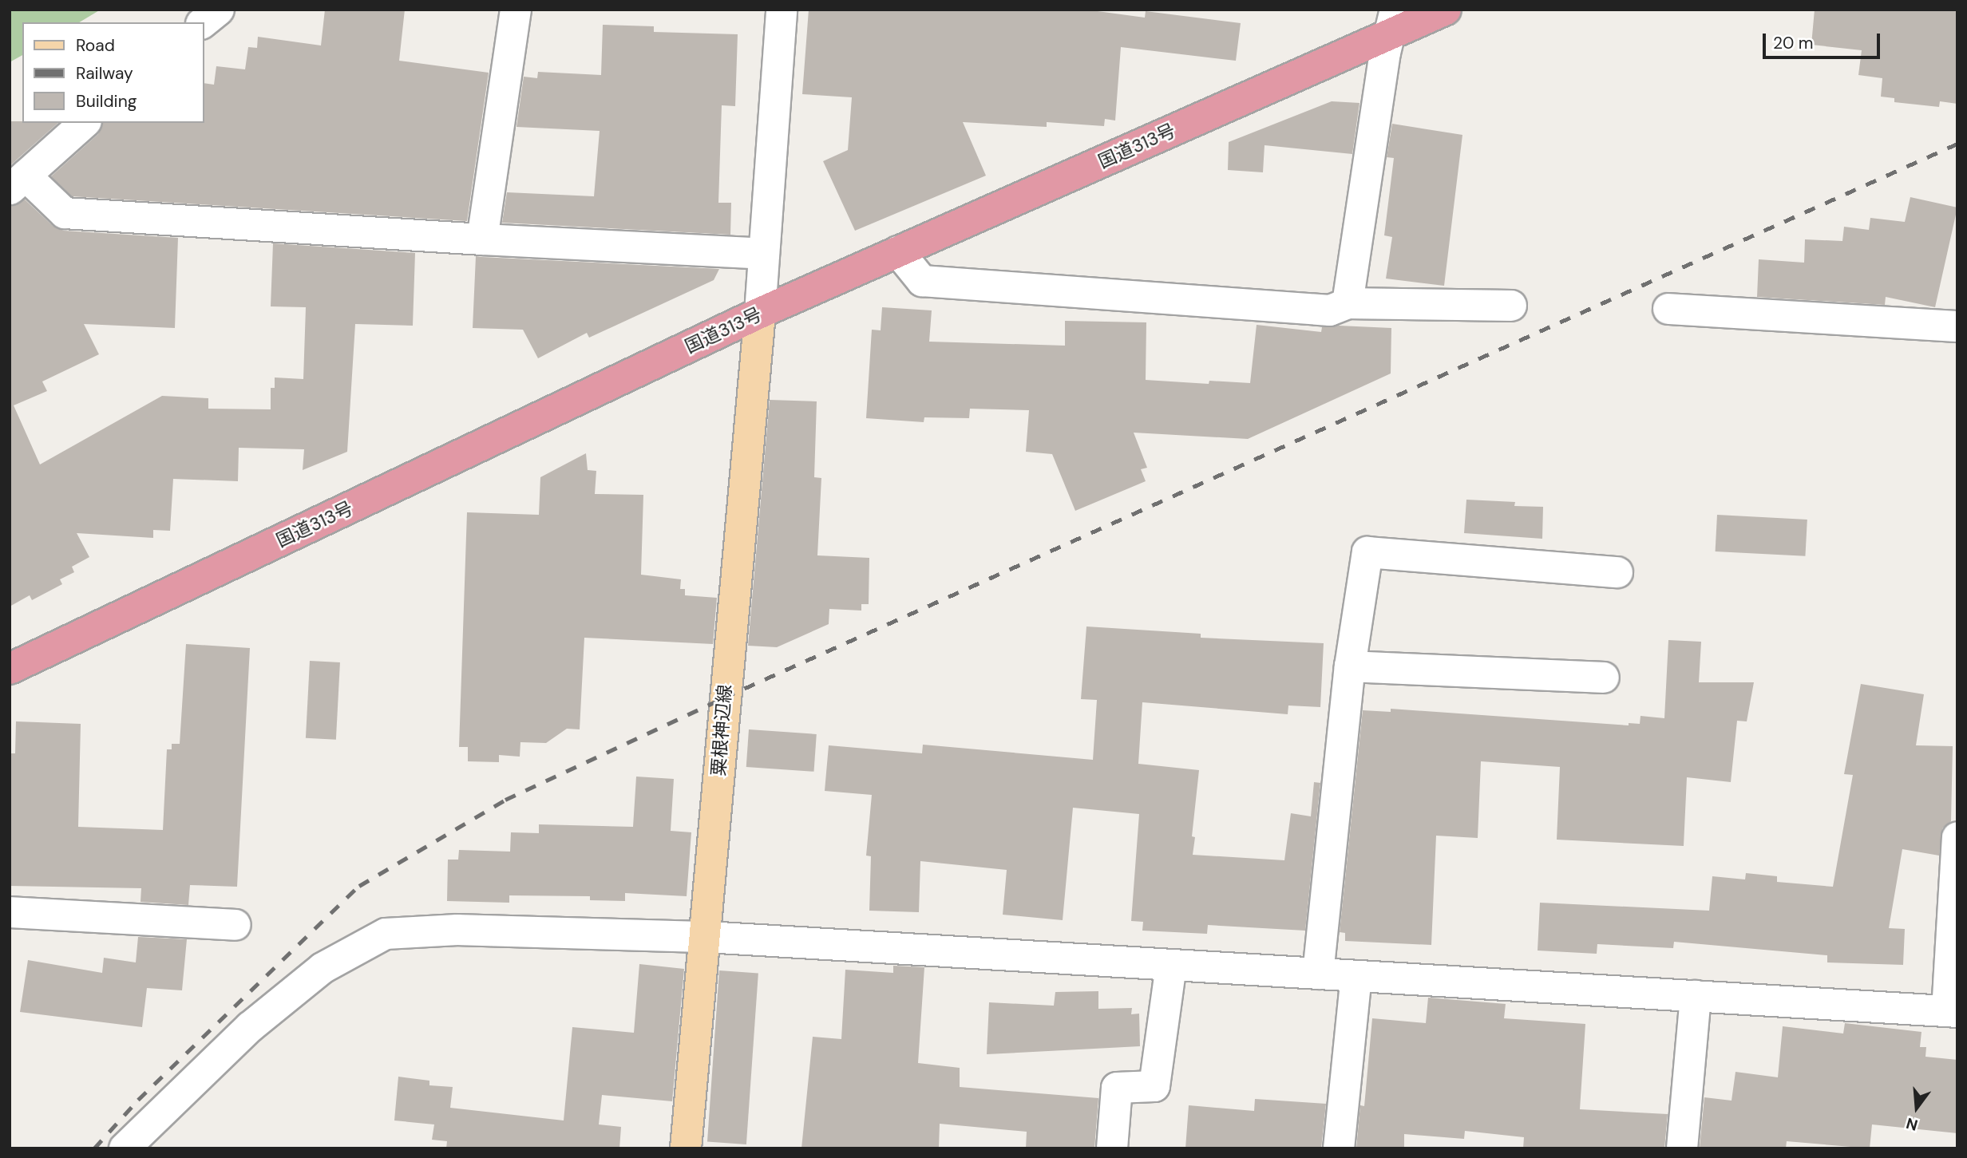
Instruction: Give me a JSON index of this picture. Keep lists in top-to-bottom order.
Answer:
{
  "streets": {
    "highway": ["国道313号"],
    "main road": ["粟根神辺線"]
  },
  "crossings": [
    ["国道313号", "粟根神辺線"]
  ],
  "legend": ["Road", "Railway", "Building"],
  "scale_bar": "20 m",
  "north": "bottom"
}
